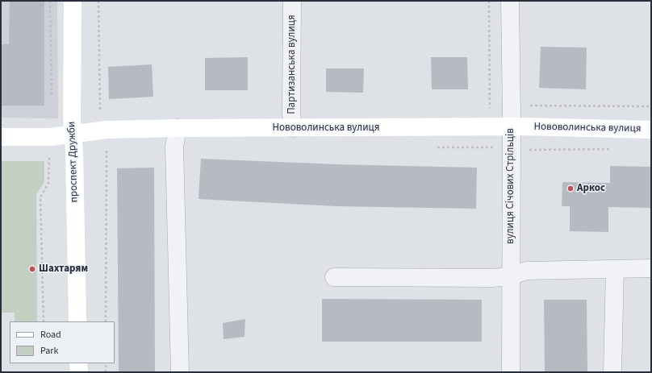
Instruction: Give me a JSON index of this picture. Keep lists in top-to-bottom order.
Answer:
{
  "streets": {
    "street": [
      "Партизанська вулиця",
      "Нововолинська вулиця",
      "проспект Дружби",
      "вулиця Січових Стрільців"
    ]
  },
  "crossings": [
    ["Партизанська вулиця", "Нововолинська вулиця"],
    ["Нововолинська вулиця", "проспект Дружби"],
    ["Нововолинська вулиця", "вулиця Січових Стрільців"]
  ],
  "places": ["Аркос", "Шахтарям"],
  "legend": ["Road", "Park"]
}
